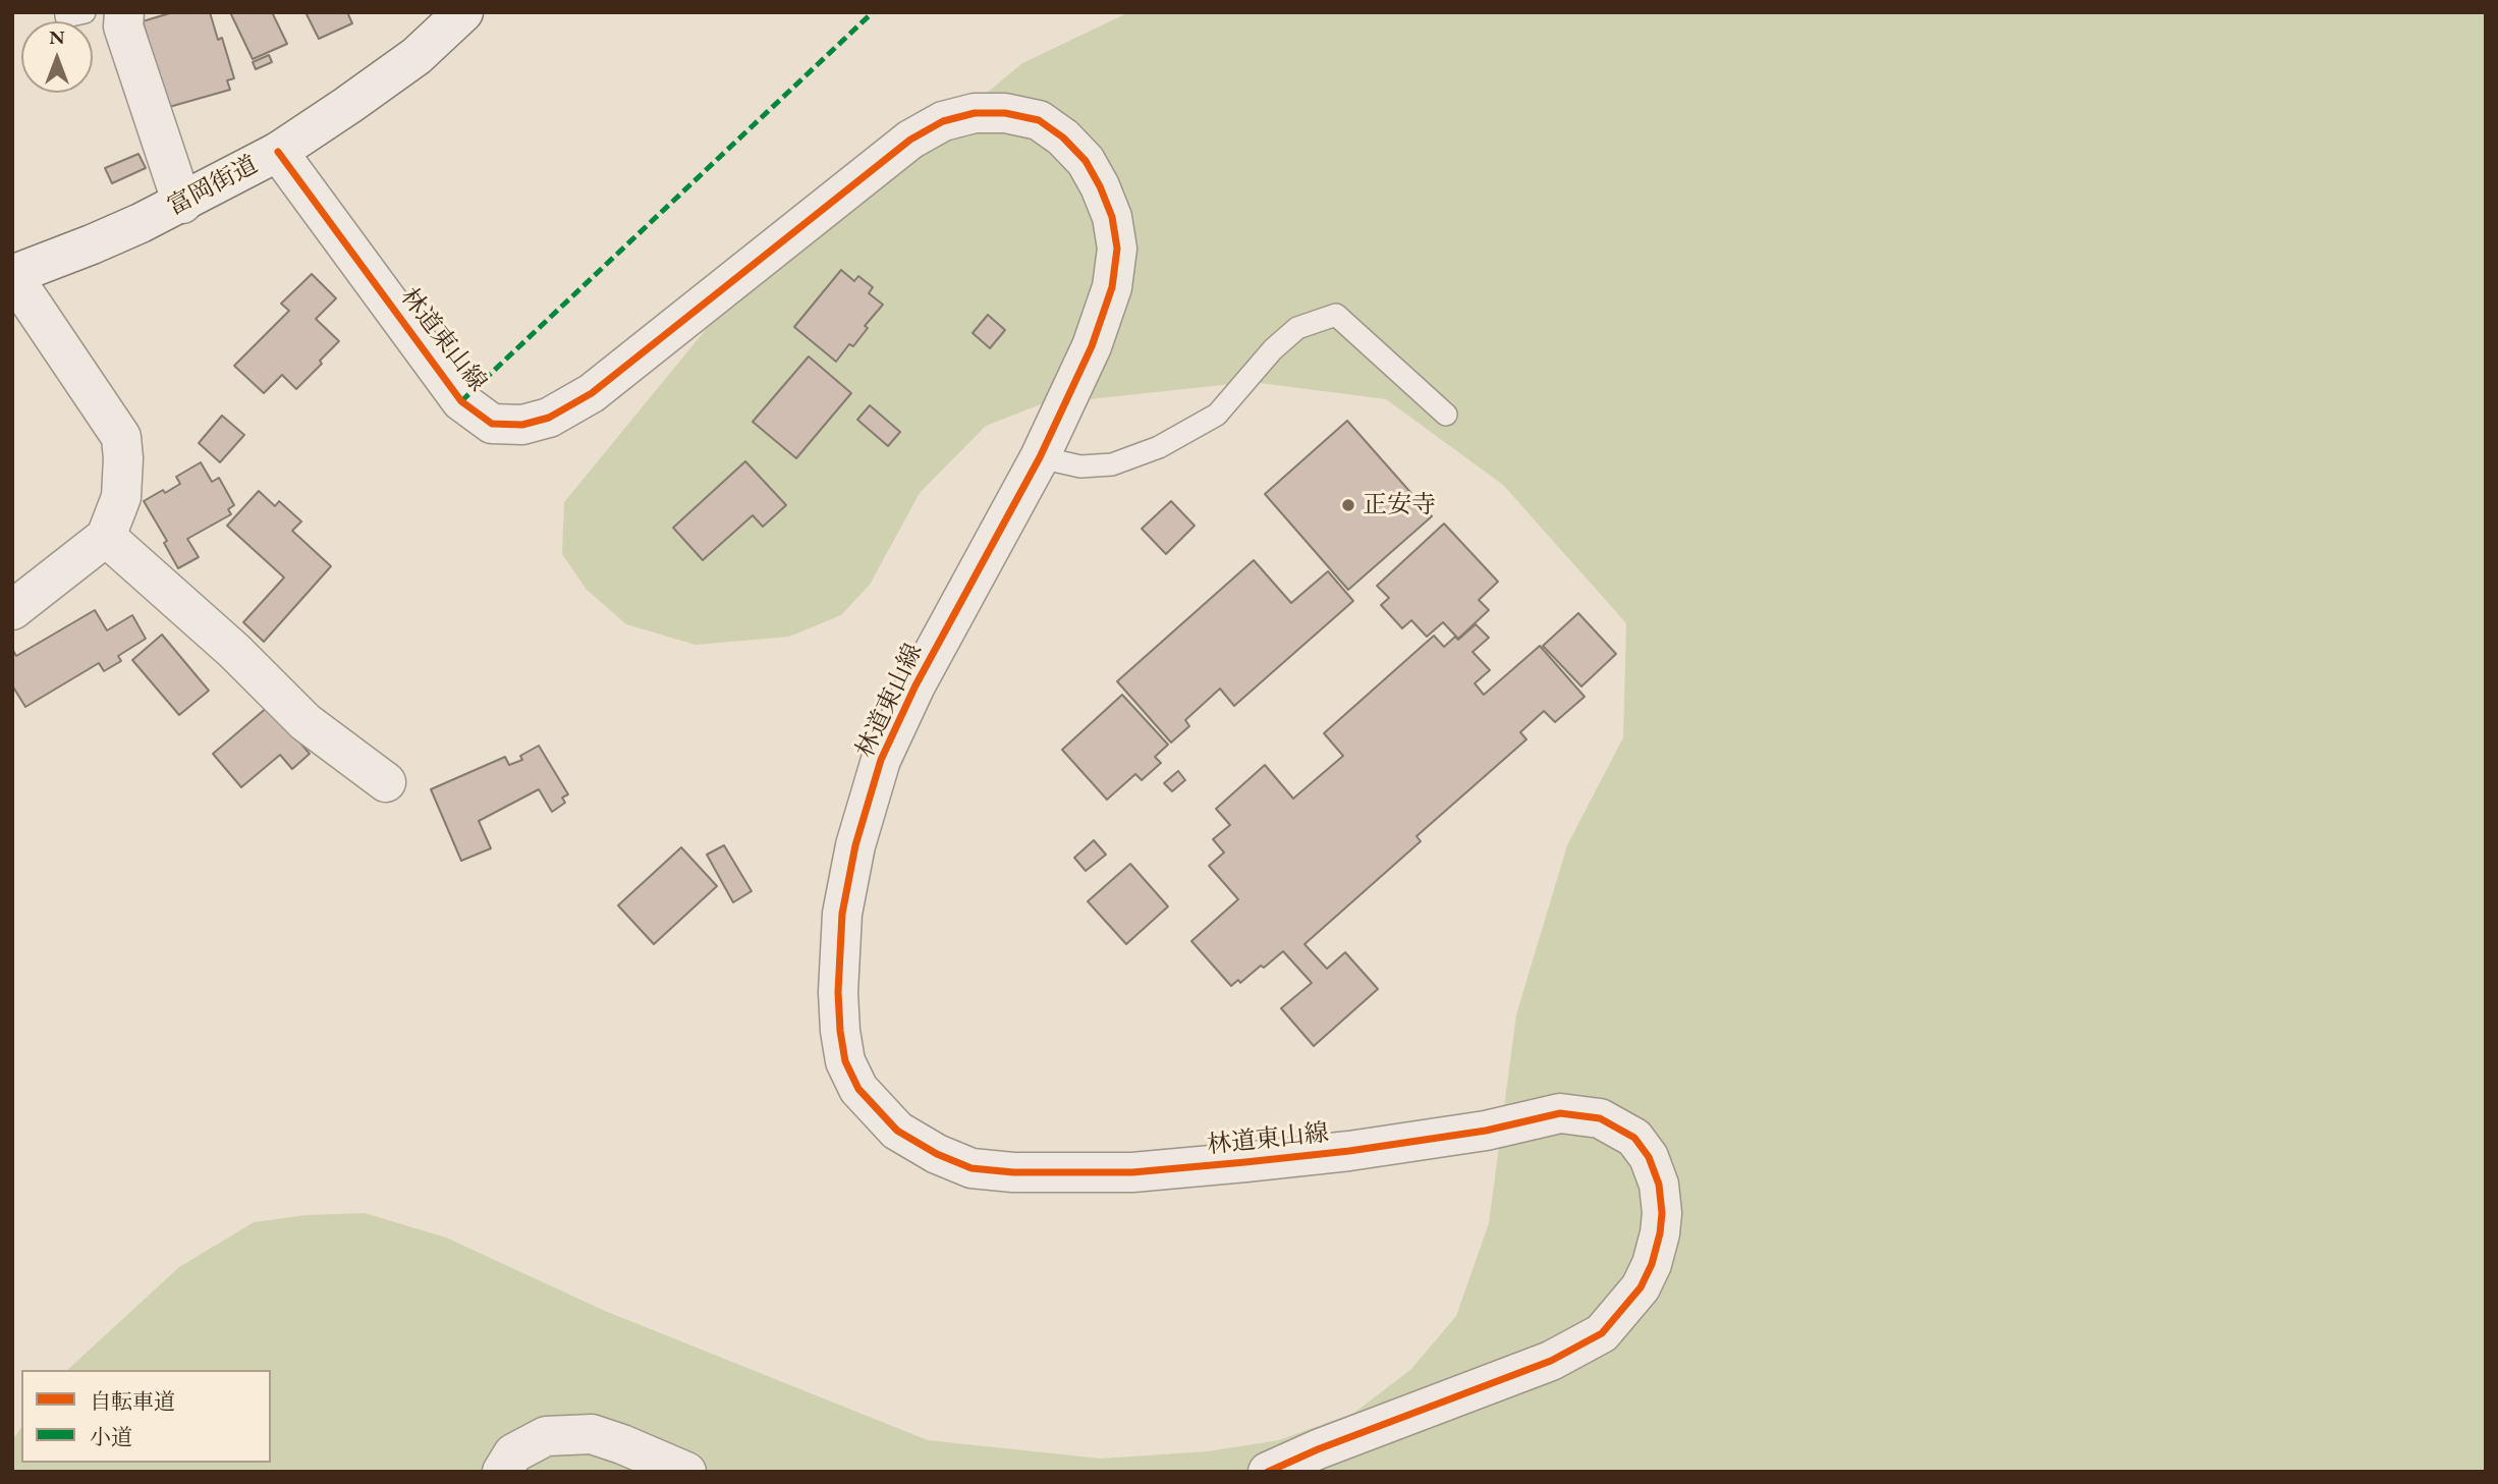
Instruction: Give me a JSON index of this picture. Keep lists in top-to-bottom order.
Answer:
{
  "streets": {
    "street": ["富岡街道", "林道東山線"]
  },
  "crossings": [
    ["富岡街道", "林道東山線"]
  ],
  "places": ["正安寺"],
  "legend": ["自転車道", "小道"],
  "north": "top"
}
